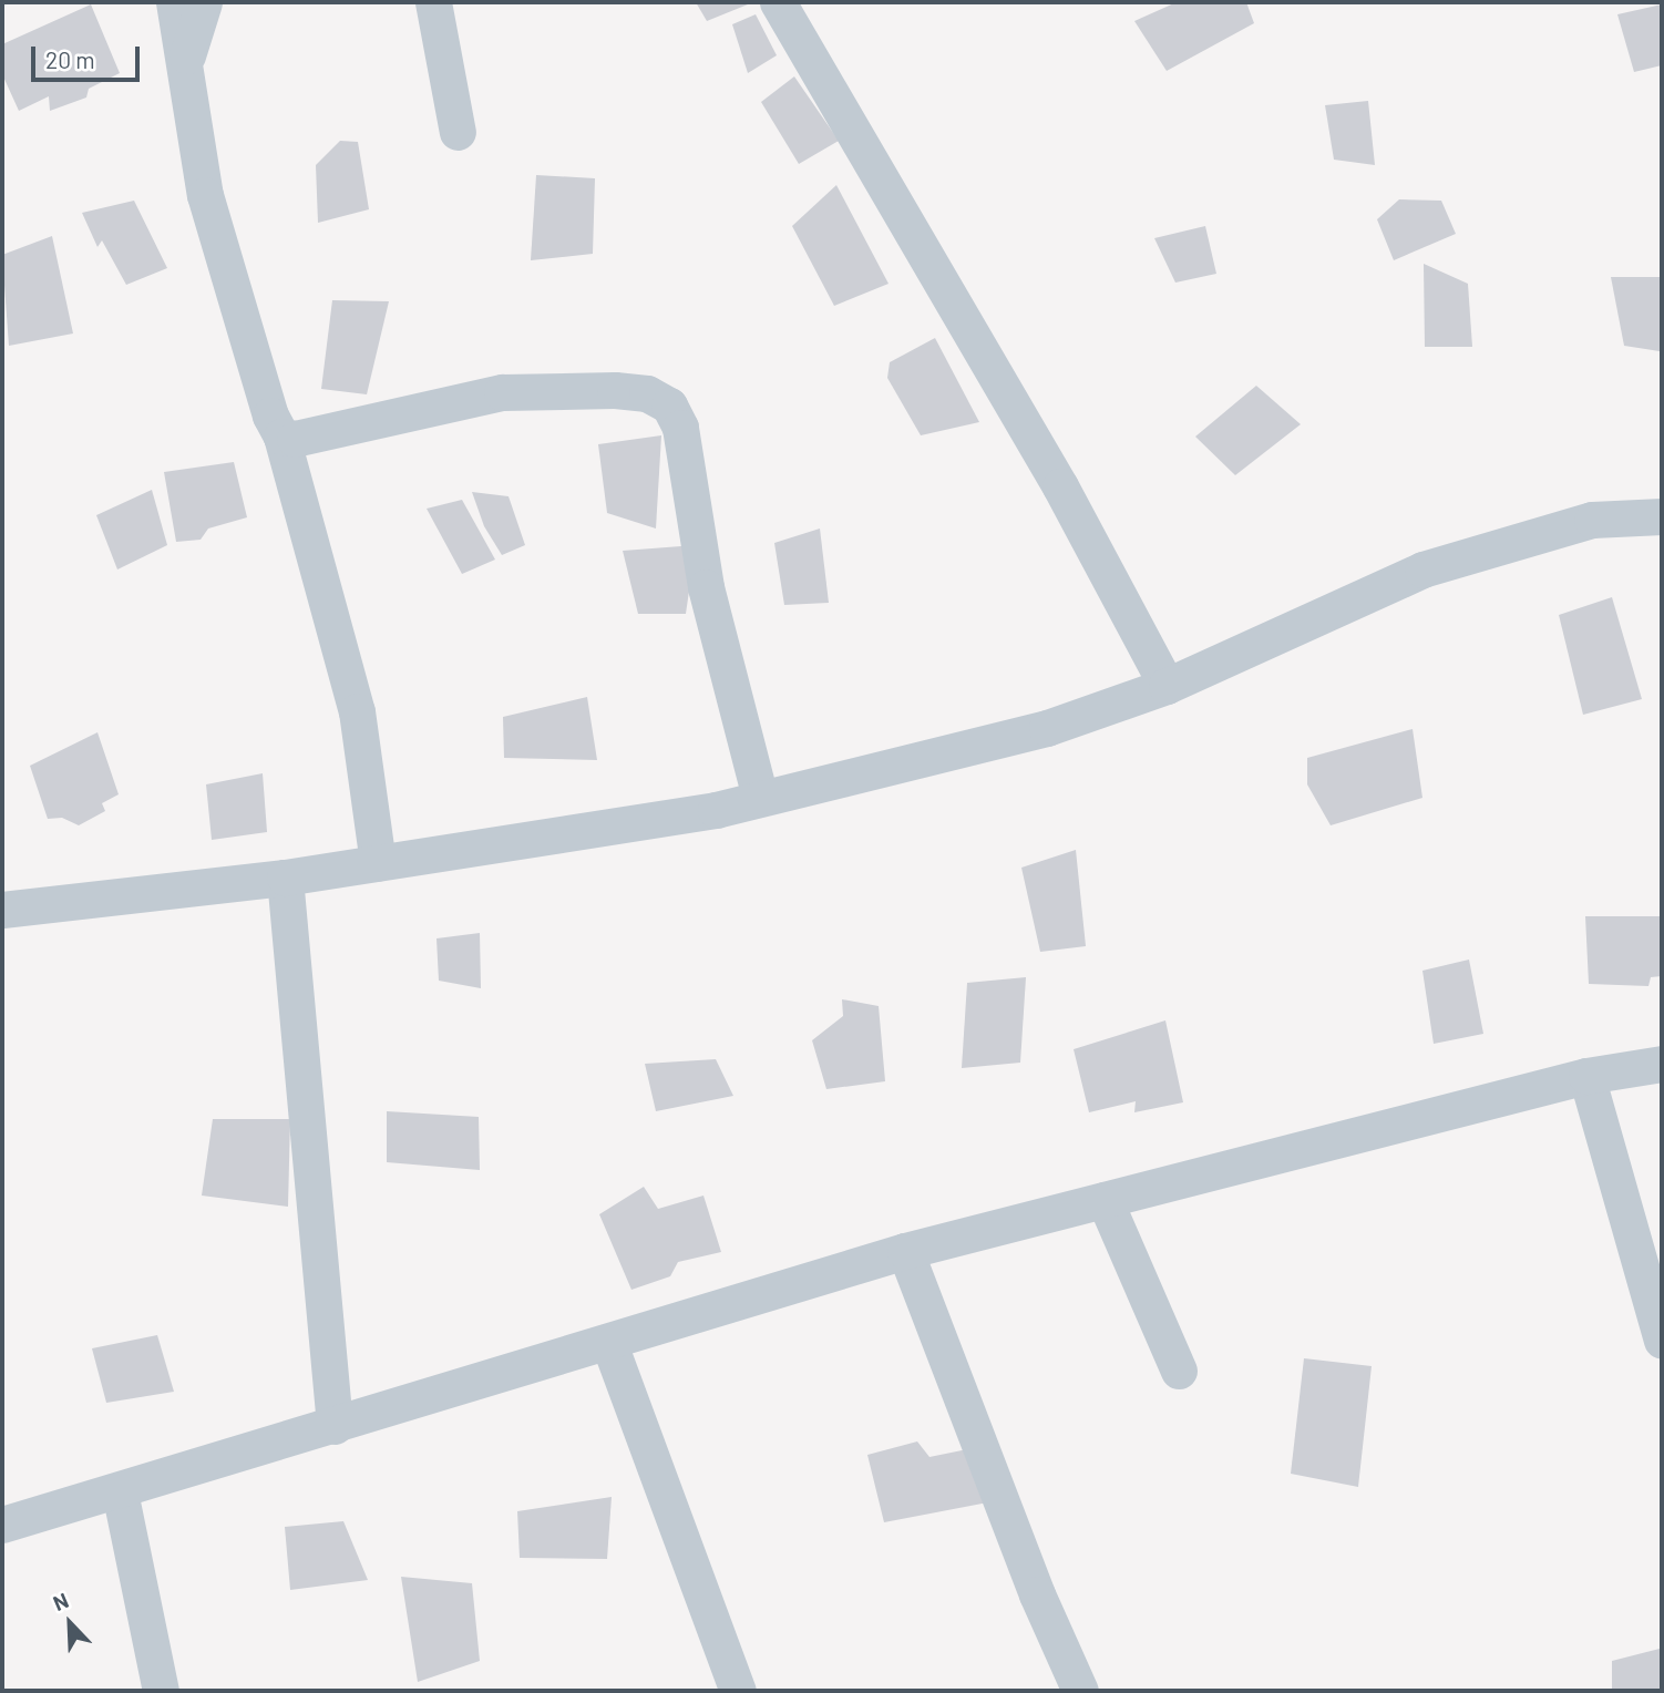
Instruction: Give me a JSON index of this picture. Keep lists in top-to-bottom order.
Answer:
{
  "scale_bar": "20 m",
  "north": "top left"
}
